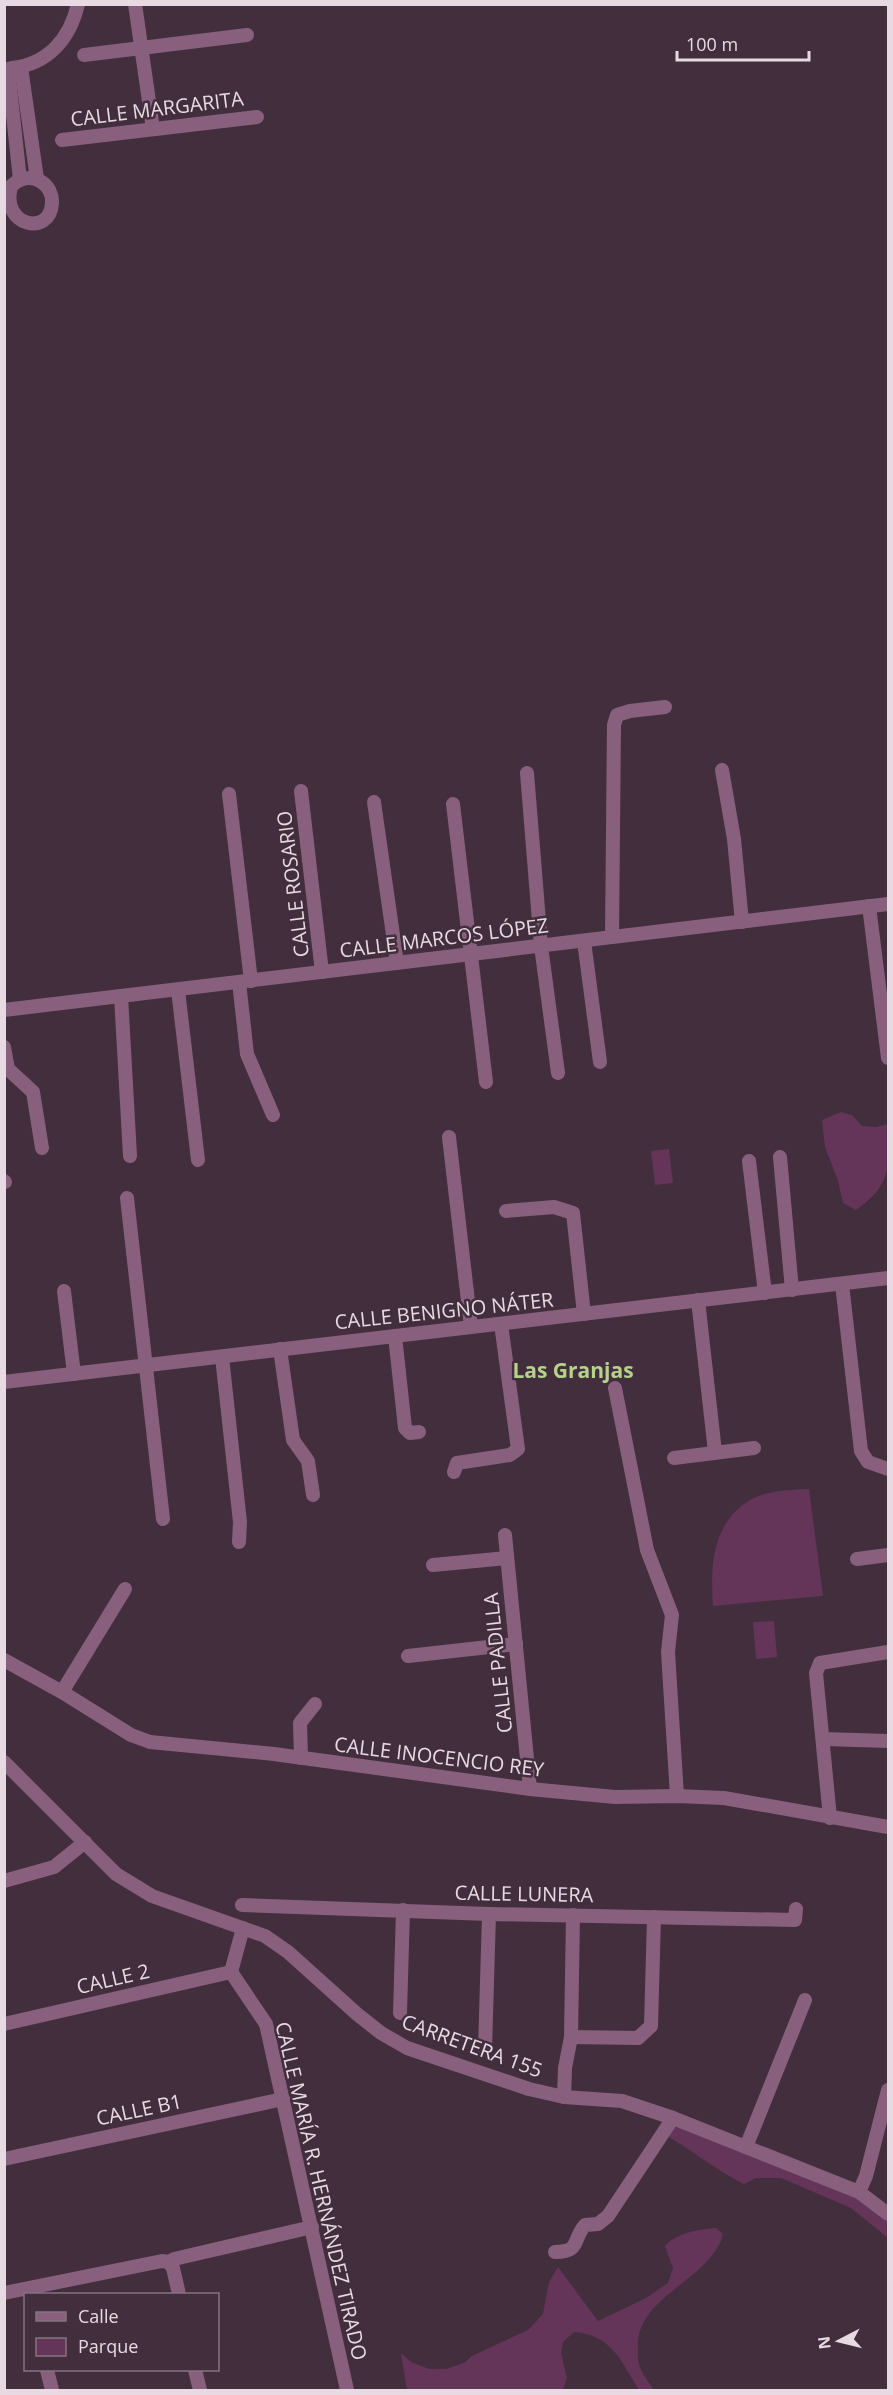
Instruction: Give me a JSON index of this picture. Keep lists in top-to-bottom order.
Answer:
{
  "streets": {
    "street": [
      "CALLE MARGARITA",
      "CALLE ROSARIO",
      "CALLE MARCOS LÓPEZ",
      "CALLE BENIGNO NÁTER",
      "CALLE PADILLA",
      "CALLE INOCENCIO REY",
      "CALLE LUNERA",
      "CALLE 2",
      "CARRETERA 155",
      "CALLE B1",
      "CALLE MARÍA R. HERNÁNDEZ TIRADO"
    ]
  },
  "crossings": [
    ["CALLE ROSARIO", "CALLE MARCOS LÓPEZ"],
    ["CALLE PADILLA", "CALLE INOCENCIO REY"],
    ["CALLE 2", "CALLE MARÍA R. HERNÁNDEZ TIRADO"],
    ["CALLE B1", "CALLE MARÍA R. HERNÁNDEZ TIRADO"]
  ],
  "districts": ["Las Granjas"],
  "legend": ["Calle", "Parque"],
  "scale_bar": "100 m",
  "north": "left"
}
